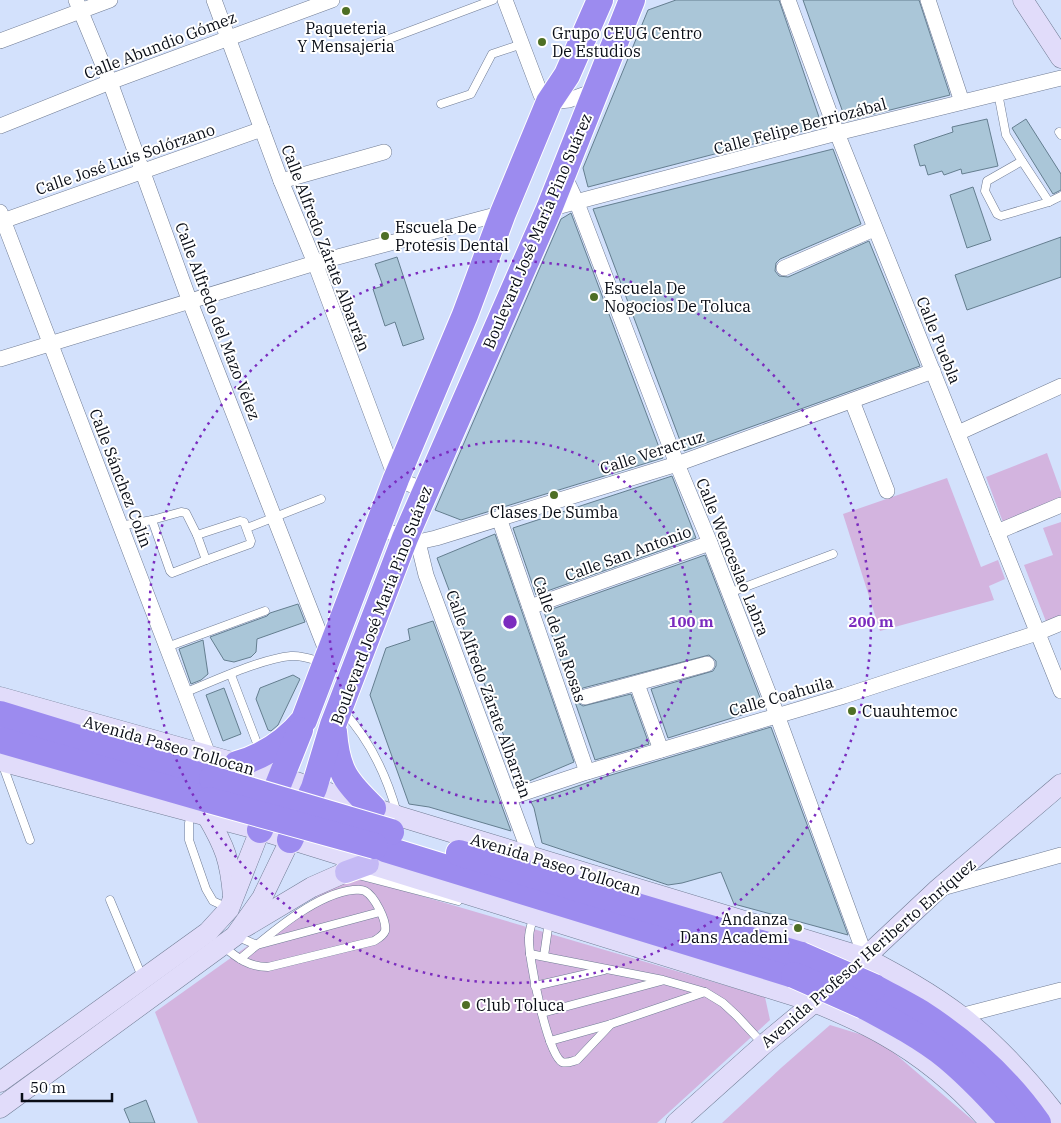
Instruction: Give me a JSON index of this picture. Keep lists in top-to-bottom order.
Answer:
{
  "streets": {
    "highway": ["Boulevard José María Pino Suárez", "Avenida Paseo Tollocan"],
    "main road": ["Avenida Profesor Heriberto Enríquez"],
    "street": [
      "Calle Abundio Gómez",
      "Calle Felipe Berriozábal",
      "Calle José Luis Solórzano",
      "Calle Alfredo Zárate Albarrán",
      "Calle Alfredo del Mazo Vélez",
      "Calle Puebla",
      "Calle Veracruz",
      "Calle Sánchez Colín",
      "Calle San Antonio",
      "Calle Wenceslao Labra",
      "Calle de las Rosas",
      "Calle Coahuila"
    ]
  },
  "crossings": [
    ["Calle Abundio Gómez", "Calle Alfredo Zárate Albarrán"],
    ["Calle Abundio Gómez", "Calle Alfredo del Mazo Vélez"],
    ["Calle Felipe Berriozábal", "Boulevard José María Pino Suárez"],
    ["Calle Felipe Berriozábal", "Calle Puebla"],
    ["Calle Felipe Berriozábal", "Calle Wenceslao Labra"],
    ["Calle José Luis Solórzano", "Calle Alfredo Zárate Albarrán"],
    ["Calle José Luis Solórzano", "Calle Alfredo del Mazo Vélez"],
    ["Calle José Luis Solórzano", "Calle Sánchez Colín"],
    ["Boulevard José María Pino Suárez", "Calle Alfredo Zárate Albarrán"],
    ["Boulevard José María Pino Suárez", "Calle Alfredo del Mazo Vélez"],
    ["Boulevard José María Pino Suárez", "Calle Veracruz"],
    ["Boulevard José María Pino Suárez", "Calle Wenceslao Labra"],
    ["Boulevard José María Pino Suárez", "Avenida Paseo Tollocan"],
    ["Calle Alfredo Zárate Albarrán", "Calle Veracruz"],
    ["Calle Alfredo Zárate Albarrán", "Calle Coahuila"],
    ["Calle Alfredo Zárate Albarrán", "Avenida Paseo Tollocan"],
    ["Calle Puebla", "Calle Veracruz"],
    ["Calle Puebla", "Calle Coahuila"],
    ["Calle Veracruz", "Calle Wenceslao Labra"],
    ["Calle Veracruz", "Calle de las Rosas"],
    ["Calle Sánchez Colín", "Avenida Paseo Tollocan"],
    ["Calle San Antonio", "Calle Wenceslao Labra"],
    ["Calle San Antonio", "Calle de las Rosas"],
    ["Calle Wenceslao Labra", "Calle Coahuila"],
    ["Calle Wenceslao Labra", "Avenida Paseo Tollocan"],
    ["Calle Wenceslao Labra", "Avenida Profesor Heriberto Enríquez"],
    ["Calle de las Rosas", "Calle Coahuila"],
    ["Avenida Paseo Tollocan", "Avenida Profesor Heriberto Enríquez"]
  ],
  "places": [
    "Paqueteria Y Mensajeria",
    "Grupo CEUG Centro De Estudios",
    "Escuela De Protesis Dental",
    "Escuela De Nogocios De Toluca",
    "Clases De Sumba",
    "Cuauhtemoc",
    "Andanza Dans Academi",
    "Club Toluca"
  ],
  "scale_bar": "50 m",
  "rings": ["100 m", "200 m"]
}
